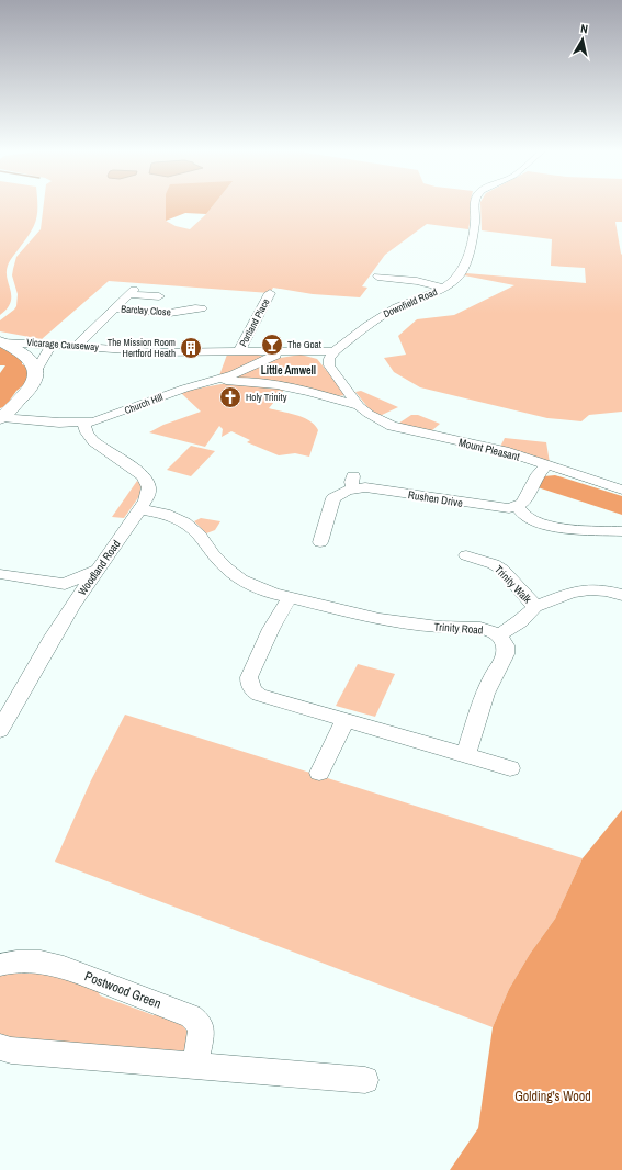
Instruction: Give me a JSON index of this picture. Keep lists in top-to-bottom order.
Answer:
{
  "streets": {
    "street": [
      "Downfield Road",
      "Barclay Close",
      "Portland Place",
      "Vicarage Causeway",
      "Church Hill",
      "Mount Pleasant",
      "Rushen Drive",
      "Woodland Road",
      "Trinity Walk",
      "Trinity Road",
      "Postwood Green"
    ]
  },
  "crossings": [
    ["Downfield Road", "Vicarage Causeway"],
    ["Downfield Road", "Mount Pleasant"],
    ["Portland Place", "Vicarage Causeway"],
    ["Vicarage Causeway", "Church Hill"],
    ["Vicarage Causeway", "Mount Pleasant"],
    ["Church Hill", "Mount Pleasant"],
    ["Church Hill", "Woodland Road"],
    ["Woodland Road", "Trinity Road"]
  ],
  "districts": ["Little Amwell"],
  "parks": ["Golding's Wood"],
  "places": {
    "bar": ["The Goat"],
    "building": ["The Mission Room Hertford Heath"],
    "church": ["Holy Trinity"]
  },
  "north": "top"
}
